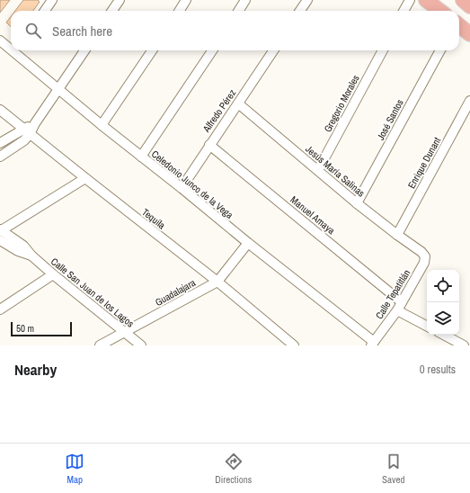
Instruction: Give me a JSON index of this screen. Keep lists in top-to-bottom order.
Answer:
{
  "streets": {
    "street": [
      "Gregorio Morales",
      "Alfredo Pérez",
      "José Santos",
      "Enrique Dunant",
      "Jesús María Salinas",
      "Celedonio Junco de la Vega",
      "Manuel Amaya",
      "Tequila",
      "Calle San Juan de los Lagos",
      "Guadalajara",
      "Calle Tepatitlán"
    ]
  },
  "crossings": [
    ["Gregorio Morales", "Jesús María Salinas"],
    ["Alfredo Pérez", "Jesús María Salinas"],
    ["Alfredo Pérez", "Celedonio Junco de la Vega"],
    ["Alfredo Pérez", "Manuel Amaya"],
    ["José Santos", "Jesús María Salinas"],
    ["Enrique Dunant", "Jesús María Salinas"],
    ["Jesús María Salinas", "Calle Tepatitlán"],
    ["Celedonio Junco de la Vega", "Guadalajara"],
    ["Celedonio Junco de la Vega", "Calle Tepatitlán"],
    ["Manuel Amaya", "Calle Tepatitlán"],
    ["Tequila", "Guadalajara"],
    ["Calle San Juan de los Lagos", "Guadalajara"]
  ],
  "scale_bar": "50 m",
  "page": {
    "search": "Search here",
    "scale": "50 m",
    "heading": ["Nearby", "0 results"],
    "nav": ["Map", "Directions", "Saved"]
  }
}
